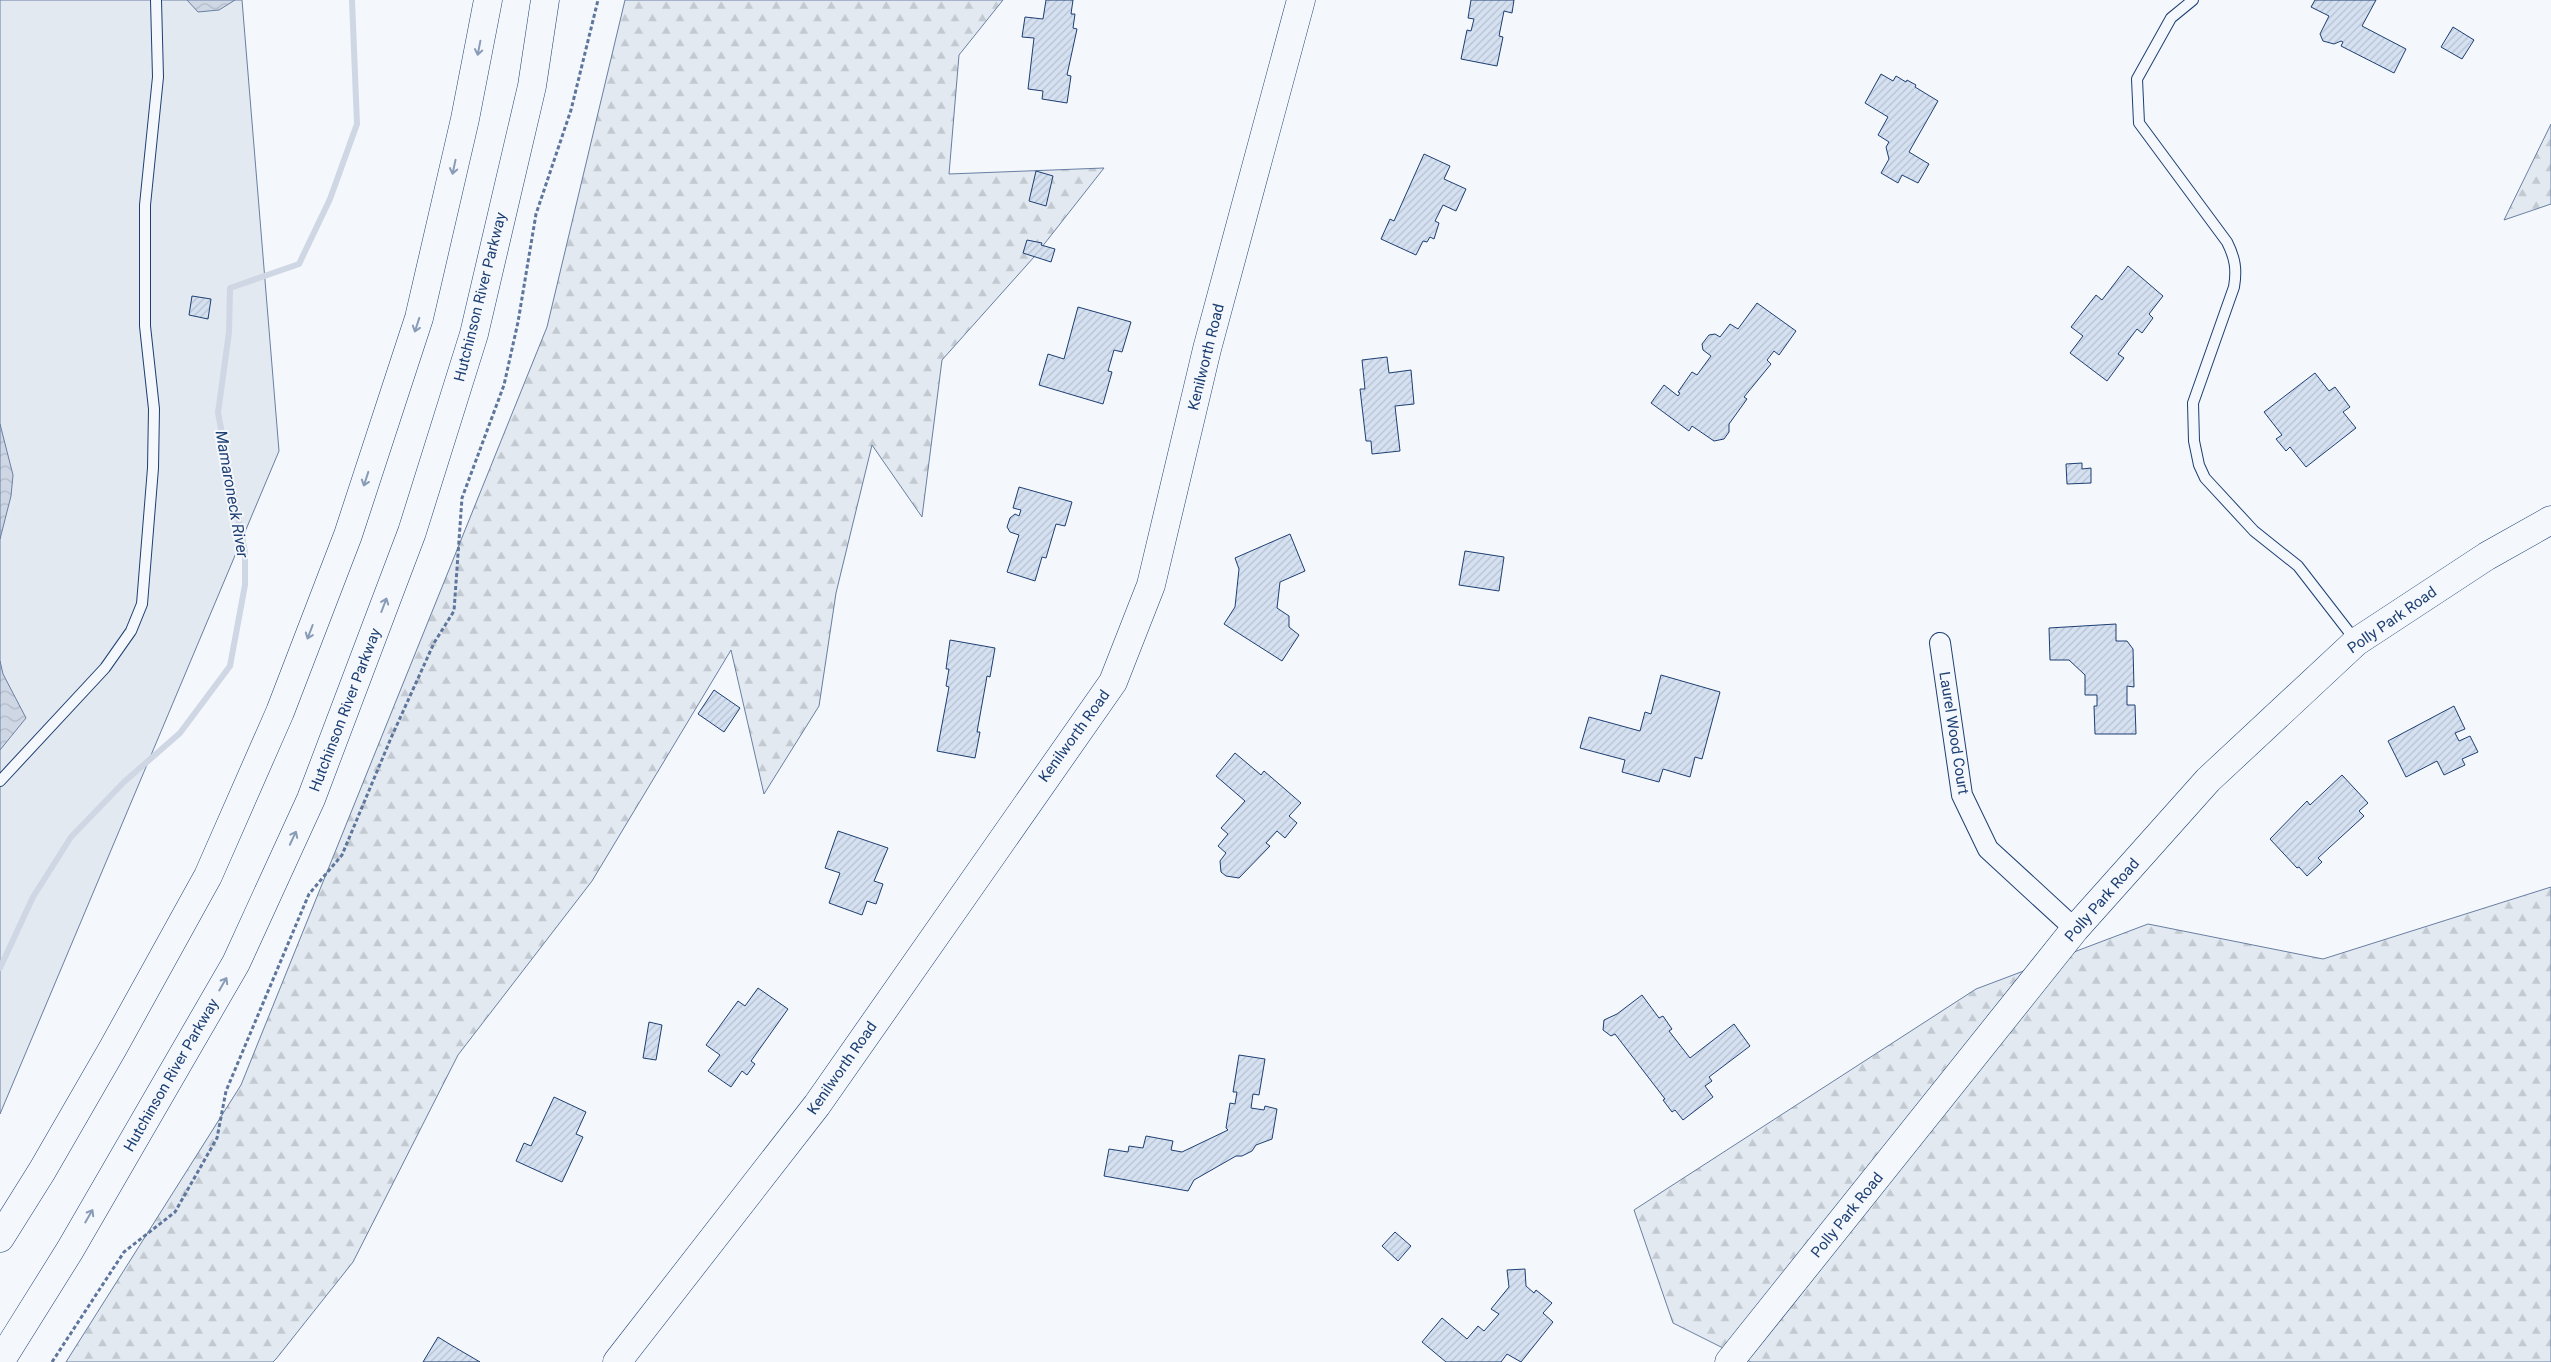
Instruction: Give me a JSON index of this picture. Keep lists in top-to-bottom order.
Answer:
{
  "streets": {
    "main road": ["Hutchinson River Parkway", "Kenilworth Road", "Polly Park Road"],
    "street": ["Laurel Wood Court"]
  },
  "crossings": [
    ["Polly Park Road", "Laurel Wood Court"]
  ],
  "water": ["Mamaroneck River"]
}
